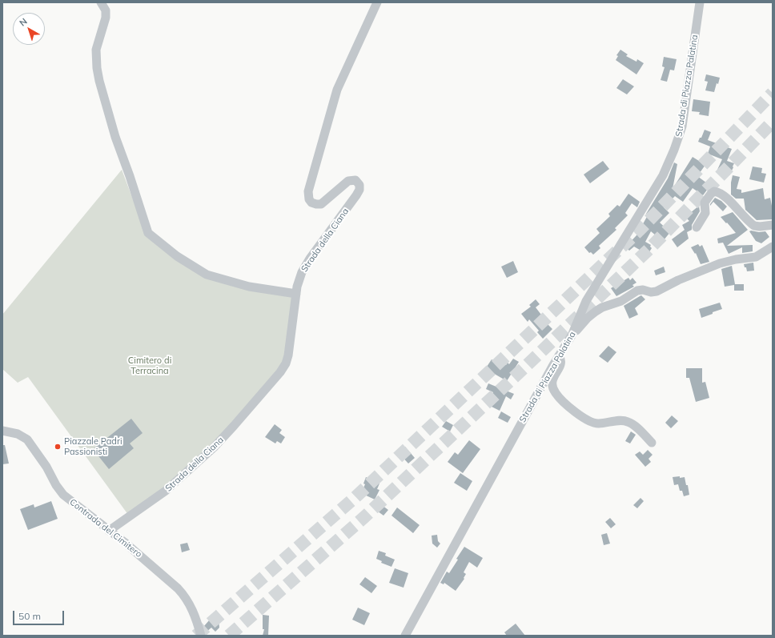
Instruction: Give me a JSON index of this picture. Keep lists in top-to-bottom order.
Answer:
{
  "streets": {
    "street": ["Strada di Piazza Palatina", "Strada della Ciana", "Contrada del Cimitero"]
  },
  "crossings": [
    ["Strada della Ciana", "Contrada del Cimitero"]
  ],
  "parks": ["Cimitero di Terracina"],
  "places": ["Piazzale Padri Passionisti"],
  "scale_bar": "50 m",
  "north": "top left"
}
